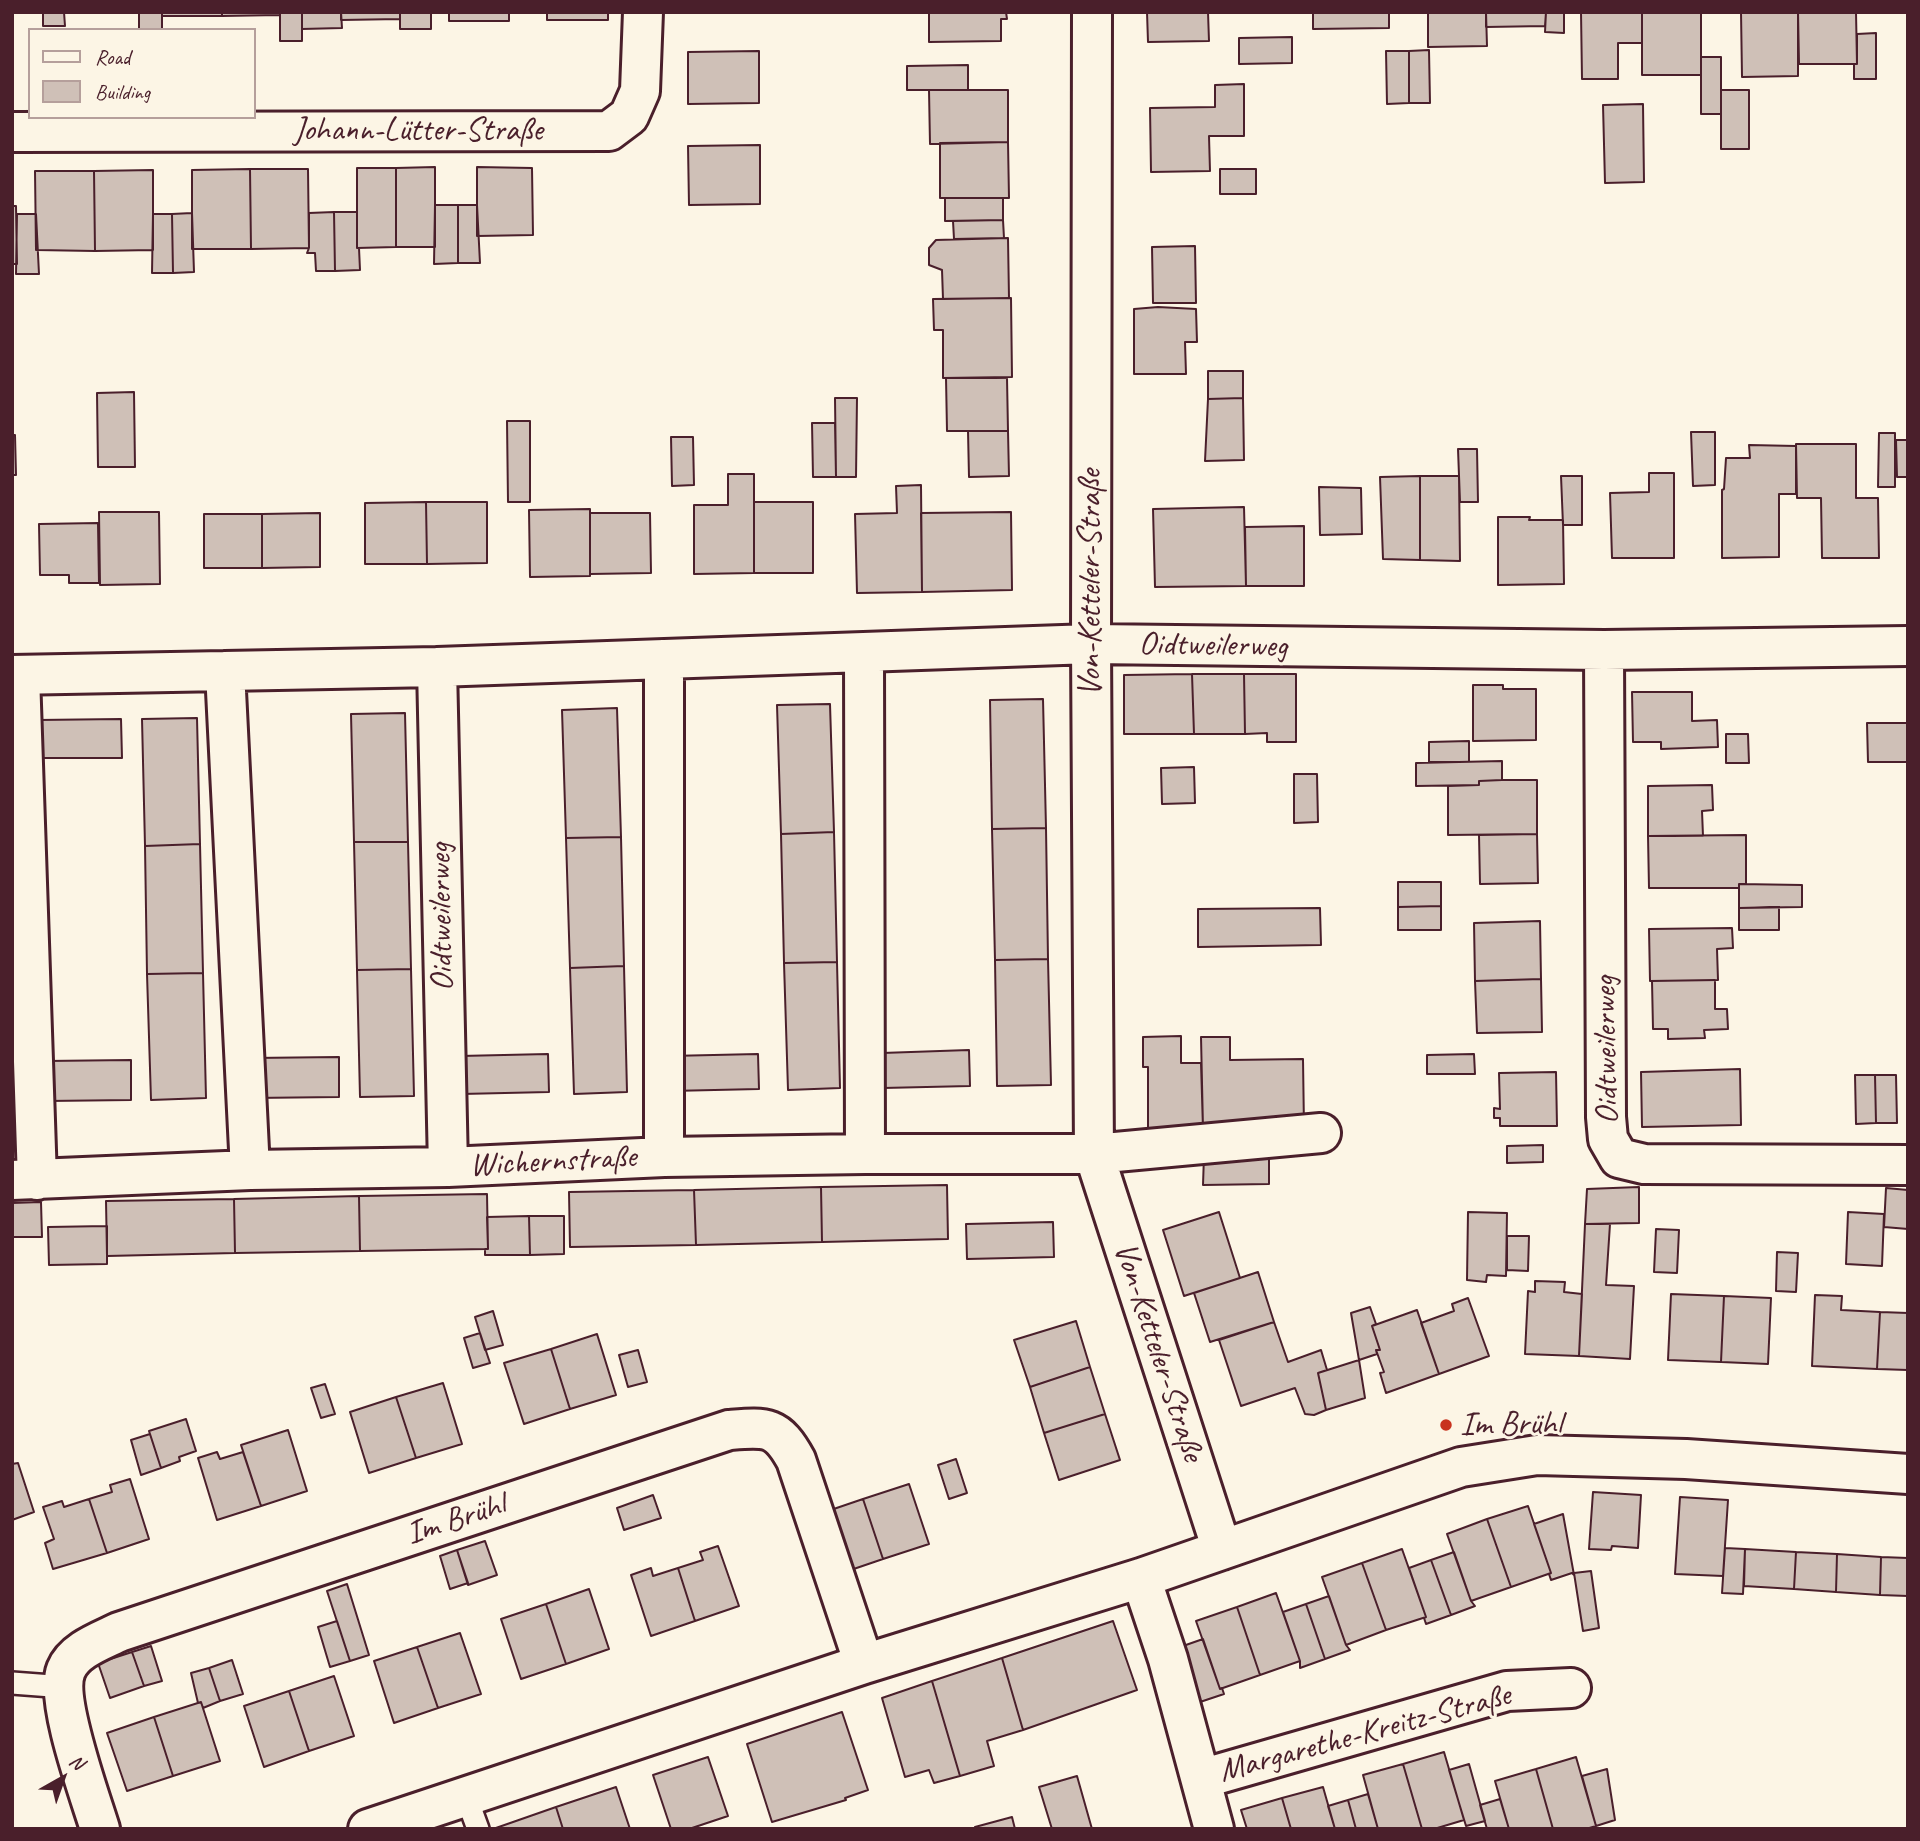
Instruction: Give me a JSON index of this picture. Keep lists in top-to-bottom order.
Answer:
{
  "streets": {
    "street": [
      "Johann-Lütter-Straße",
      "Von-Ketteler-Straße",
      "Oidtweilerweg",
      "Wichernstraße",
      "Im Brühl",
      "Margarethe-Kreitz-Straße"
    ]
  },
  "crossings": [
    ["Von-Ketteler-Straße", "Oidtweilerweg"],
    ["Von-Ketteler-Straße", "Wichernstraße"],
    ["Oidtweilerweg", "Wichernstraße"]
  ],
  "places": ["Im Brühl"],
  "legend": ["Road", "Building"],
  "north": "top right"
}
